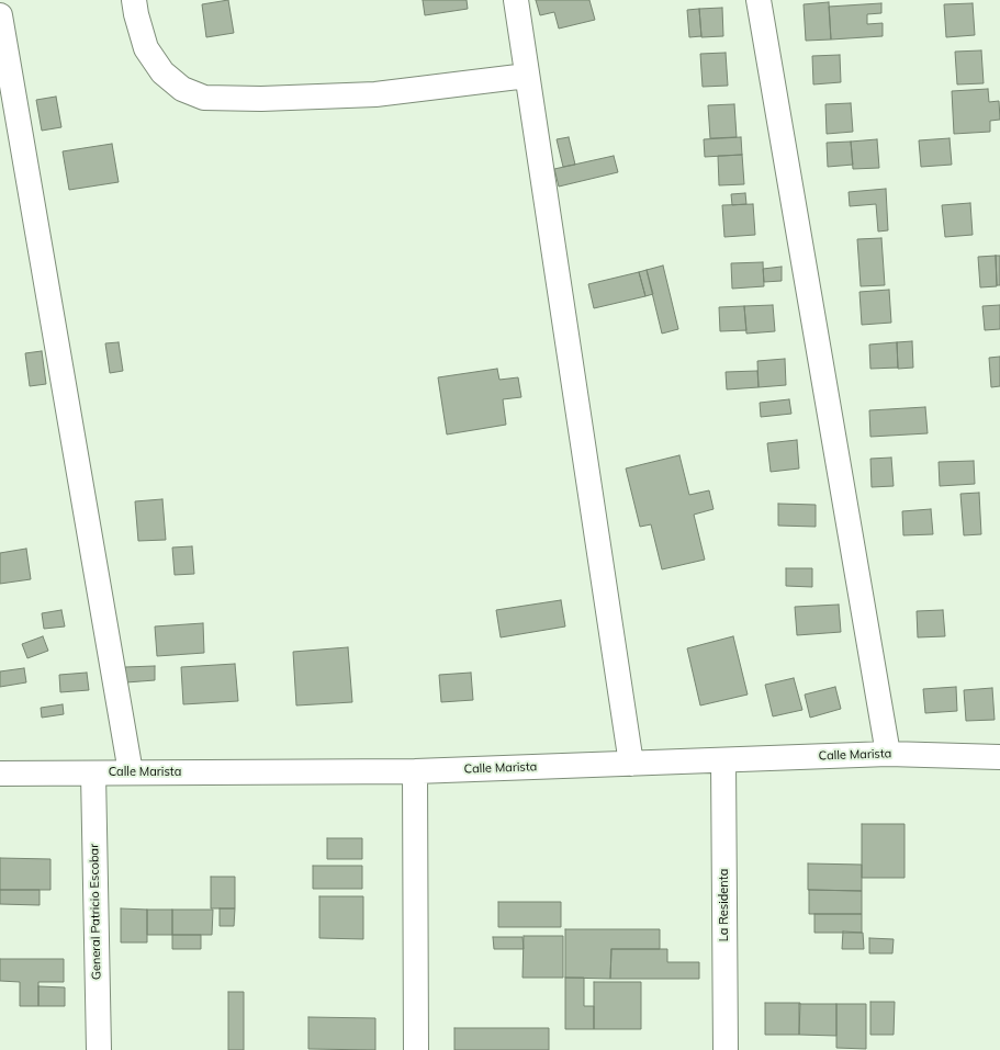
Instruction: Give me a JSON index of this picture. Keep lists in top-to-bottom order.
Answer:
{
  "streets": {
    "street": ["Calle Marista", "La Residenta", "General Patricio Escobar"]
  },
  "crossings": [
    ["Calle Marista", "La Residenta"],
    ["Calle Marista", "General Patricio Escobar"]
  ]
}
